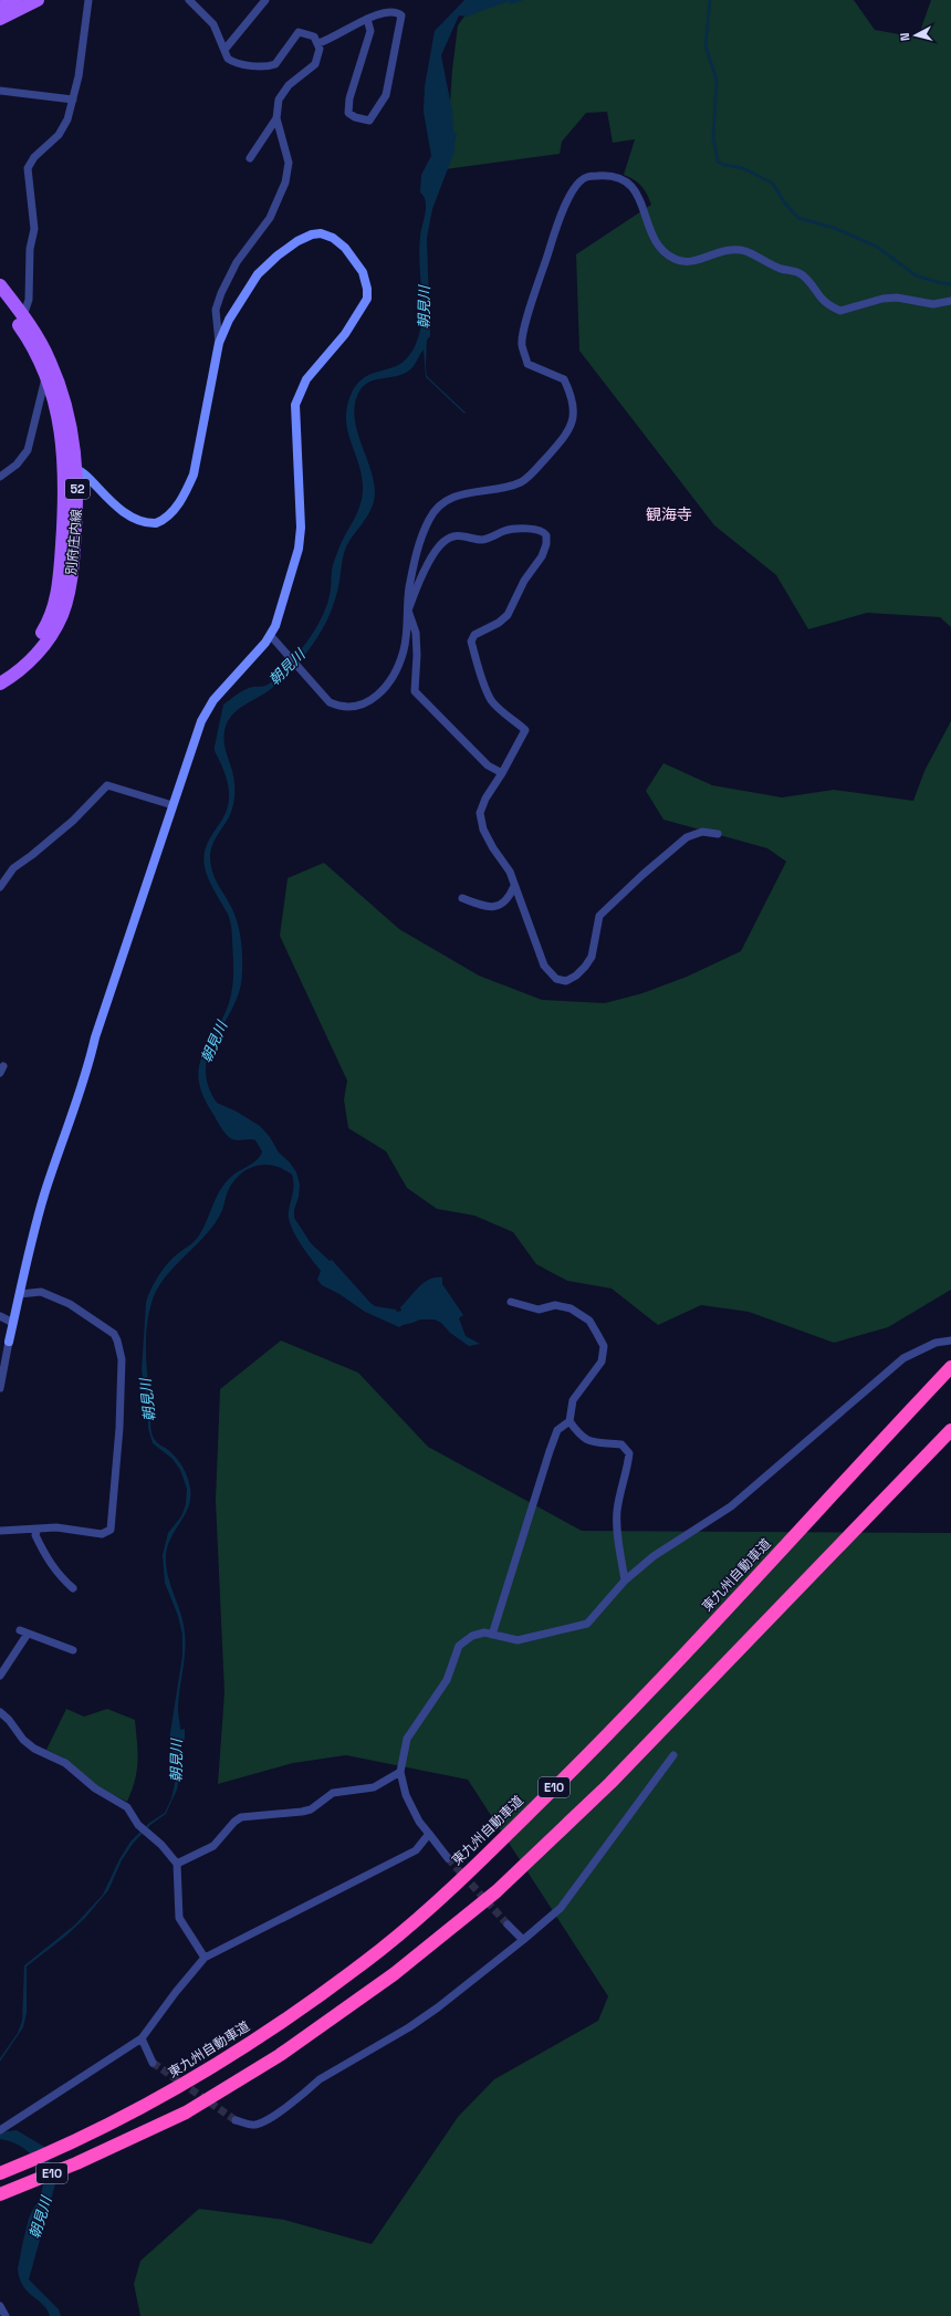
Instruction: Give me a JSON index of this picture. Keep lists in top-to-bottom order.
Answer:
{
  "streets": {
    "highway": ["東九州自動車道", "E10"],
    "main road": ["52", "別府庄内線"]
  },
  "districts": ["観海寺"],
  "water": ["朝見川"],
  "north": "left"
}
